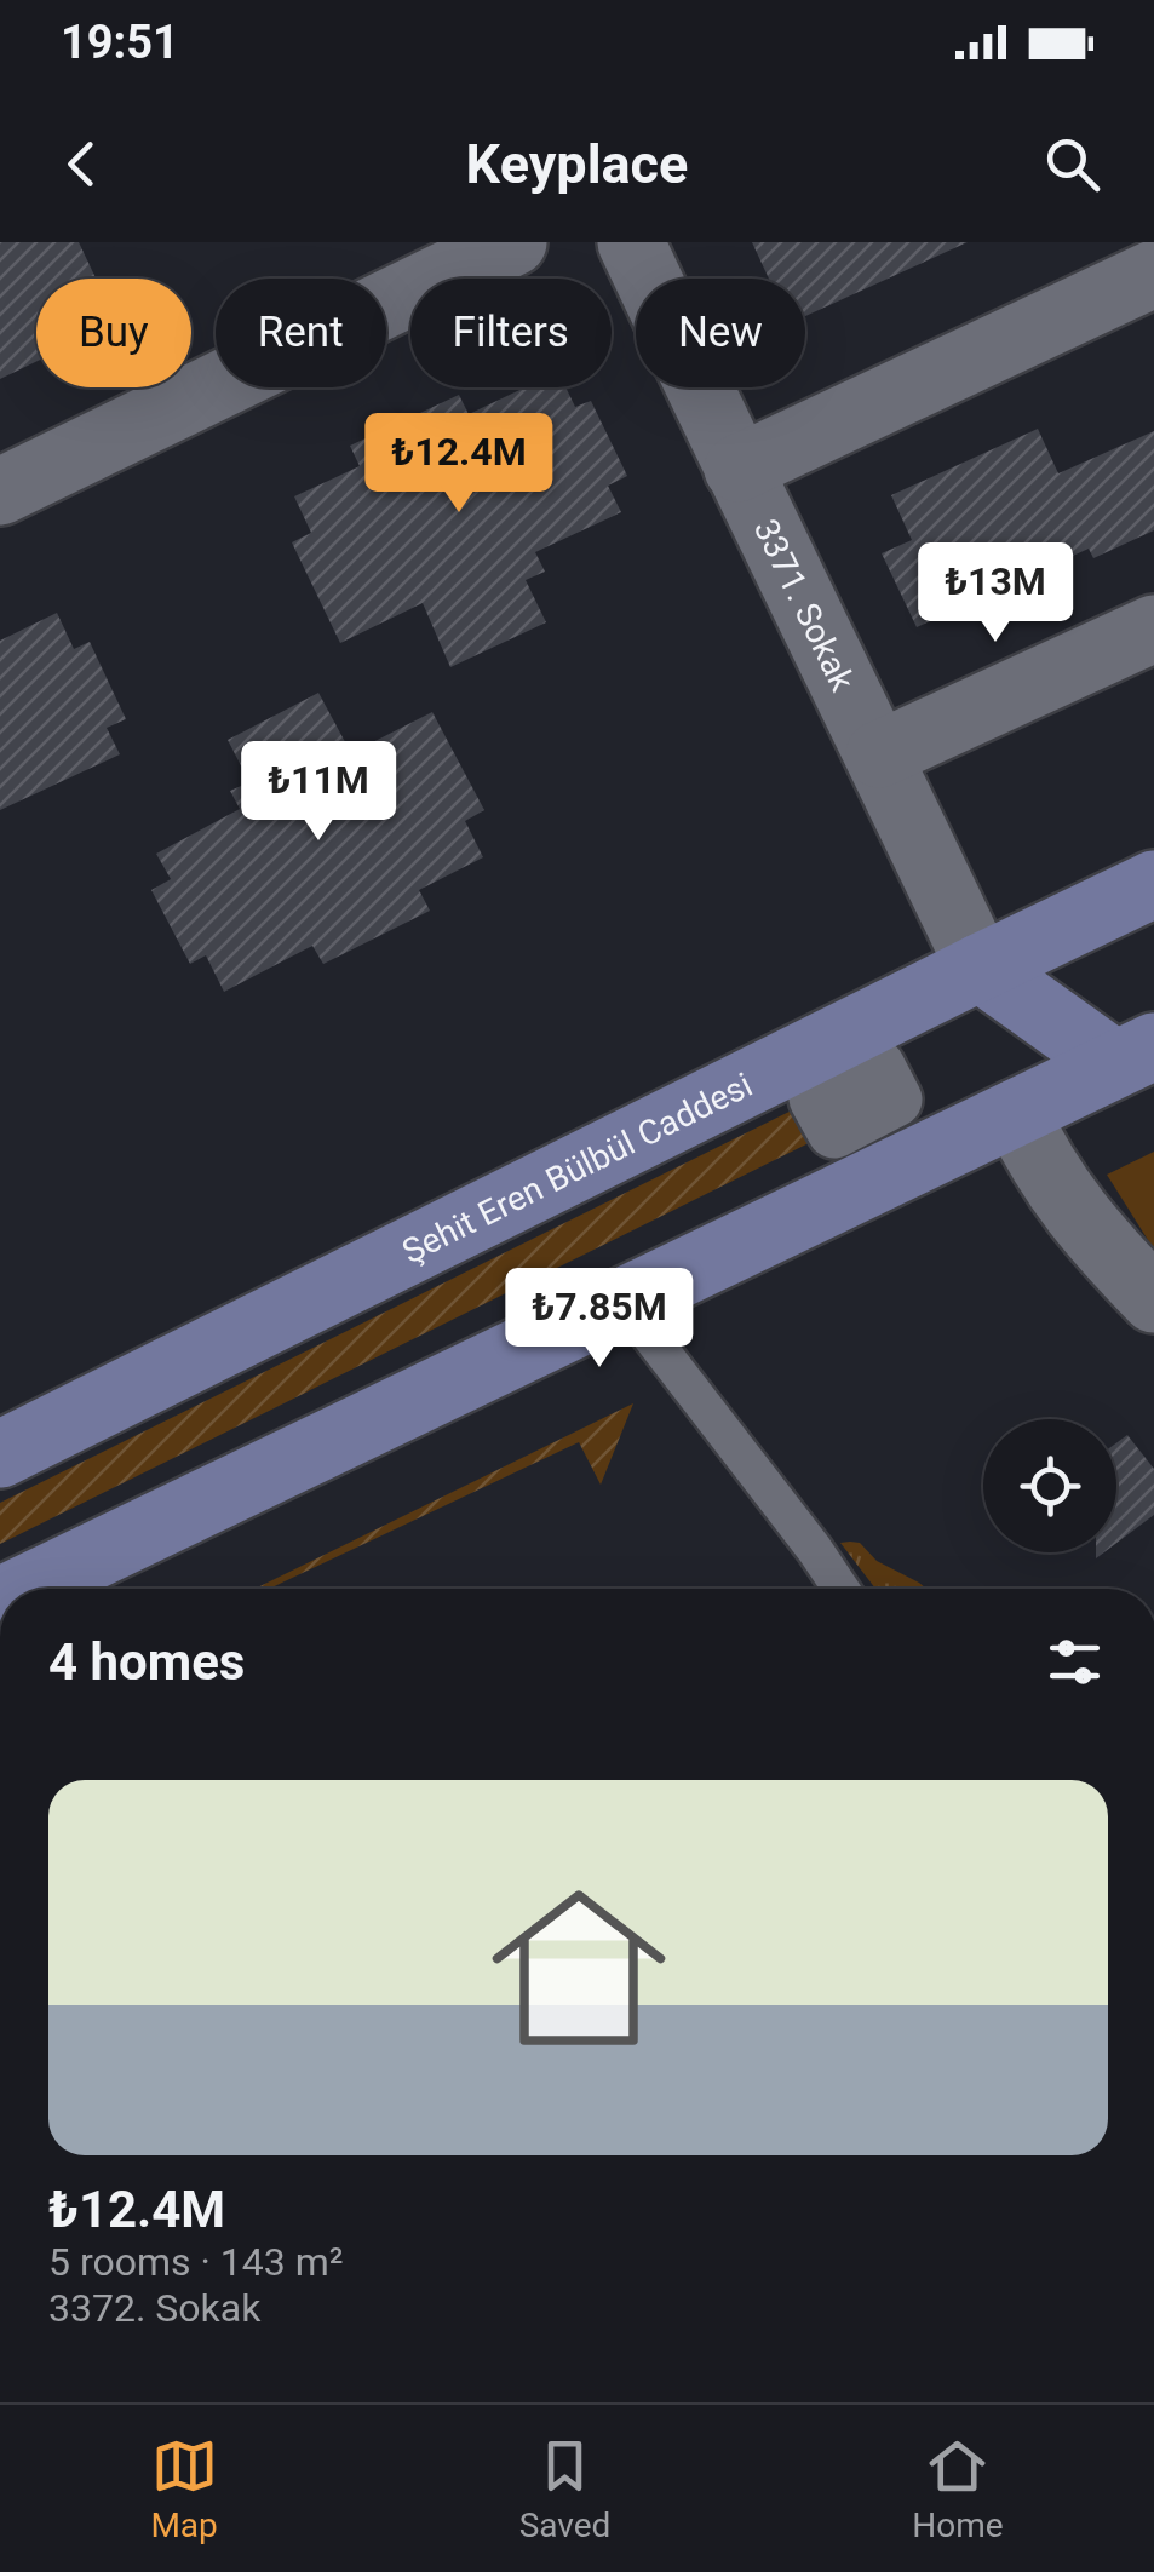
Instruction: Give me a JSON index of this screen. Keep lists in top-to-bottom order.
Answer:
{
  "streets": {
    "main road": ["Şehit Eren Bülbül Caddesi"],
    "street": ["3371. Sokak"]
  },
  "crossings": [
    ["3371. Sokak", "Şehit Eren Bülbül Caddesi"]
  ],
  "page": {
    "status": "19:51",
    "header": "Keyplace",
    "chip": [
      "Buy",
      "Rent",
      "Filters",
      "New"
    ],
    "price": [
      "₺12.4M",
      "₺13M",
      "₺11M",
      "₺7.85M"
    ],
    "heading": "4 homes",
    "list": [
      {
        "name": "₺12.4M",
        "note": "5 rooms · 143 m² · 3372. Sokak"
      }
    ],
    "tabs": ["Map", "Saved", "Home"]
  }
}
